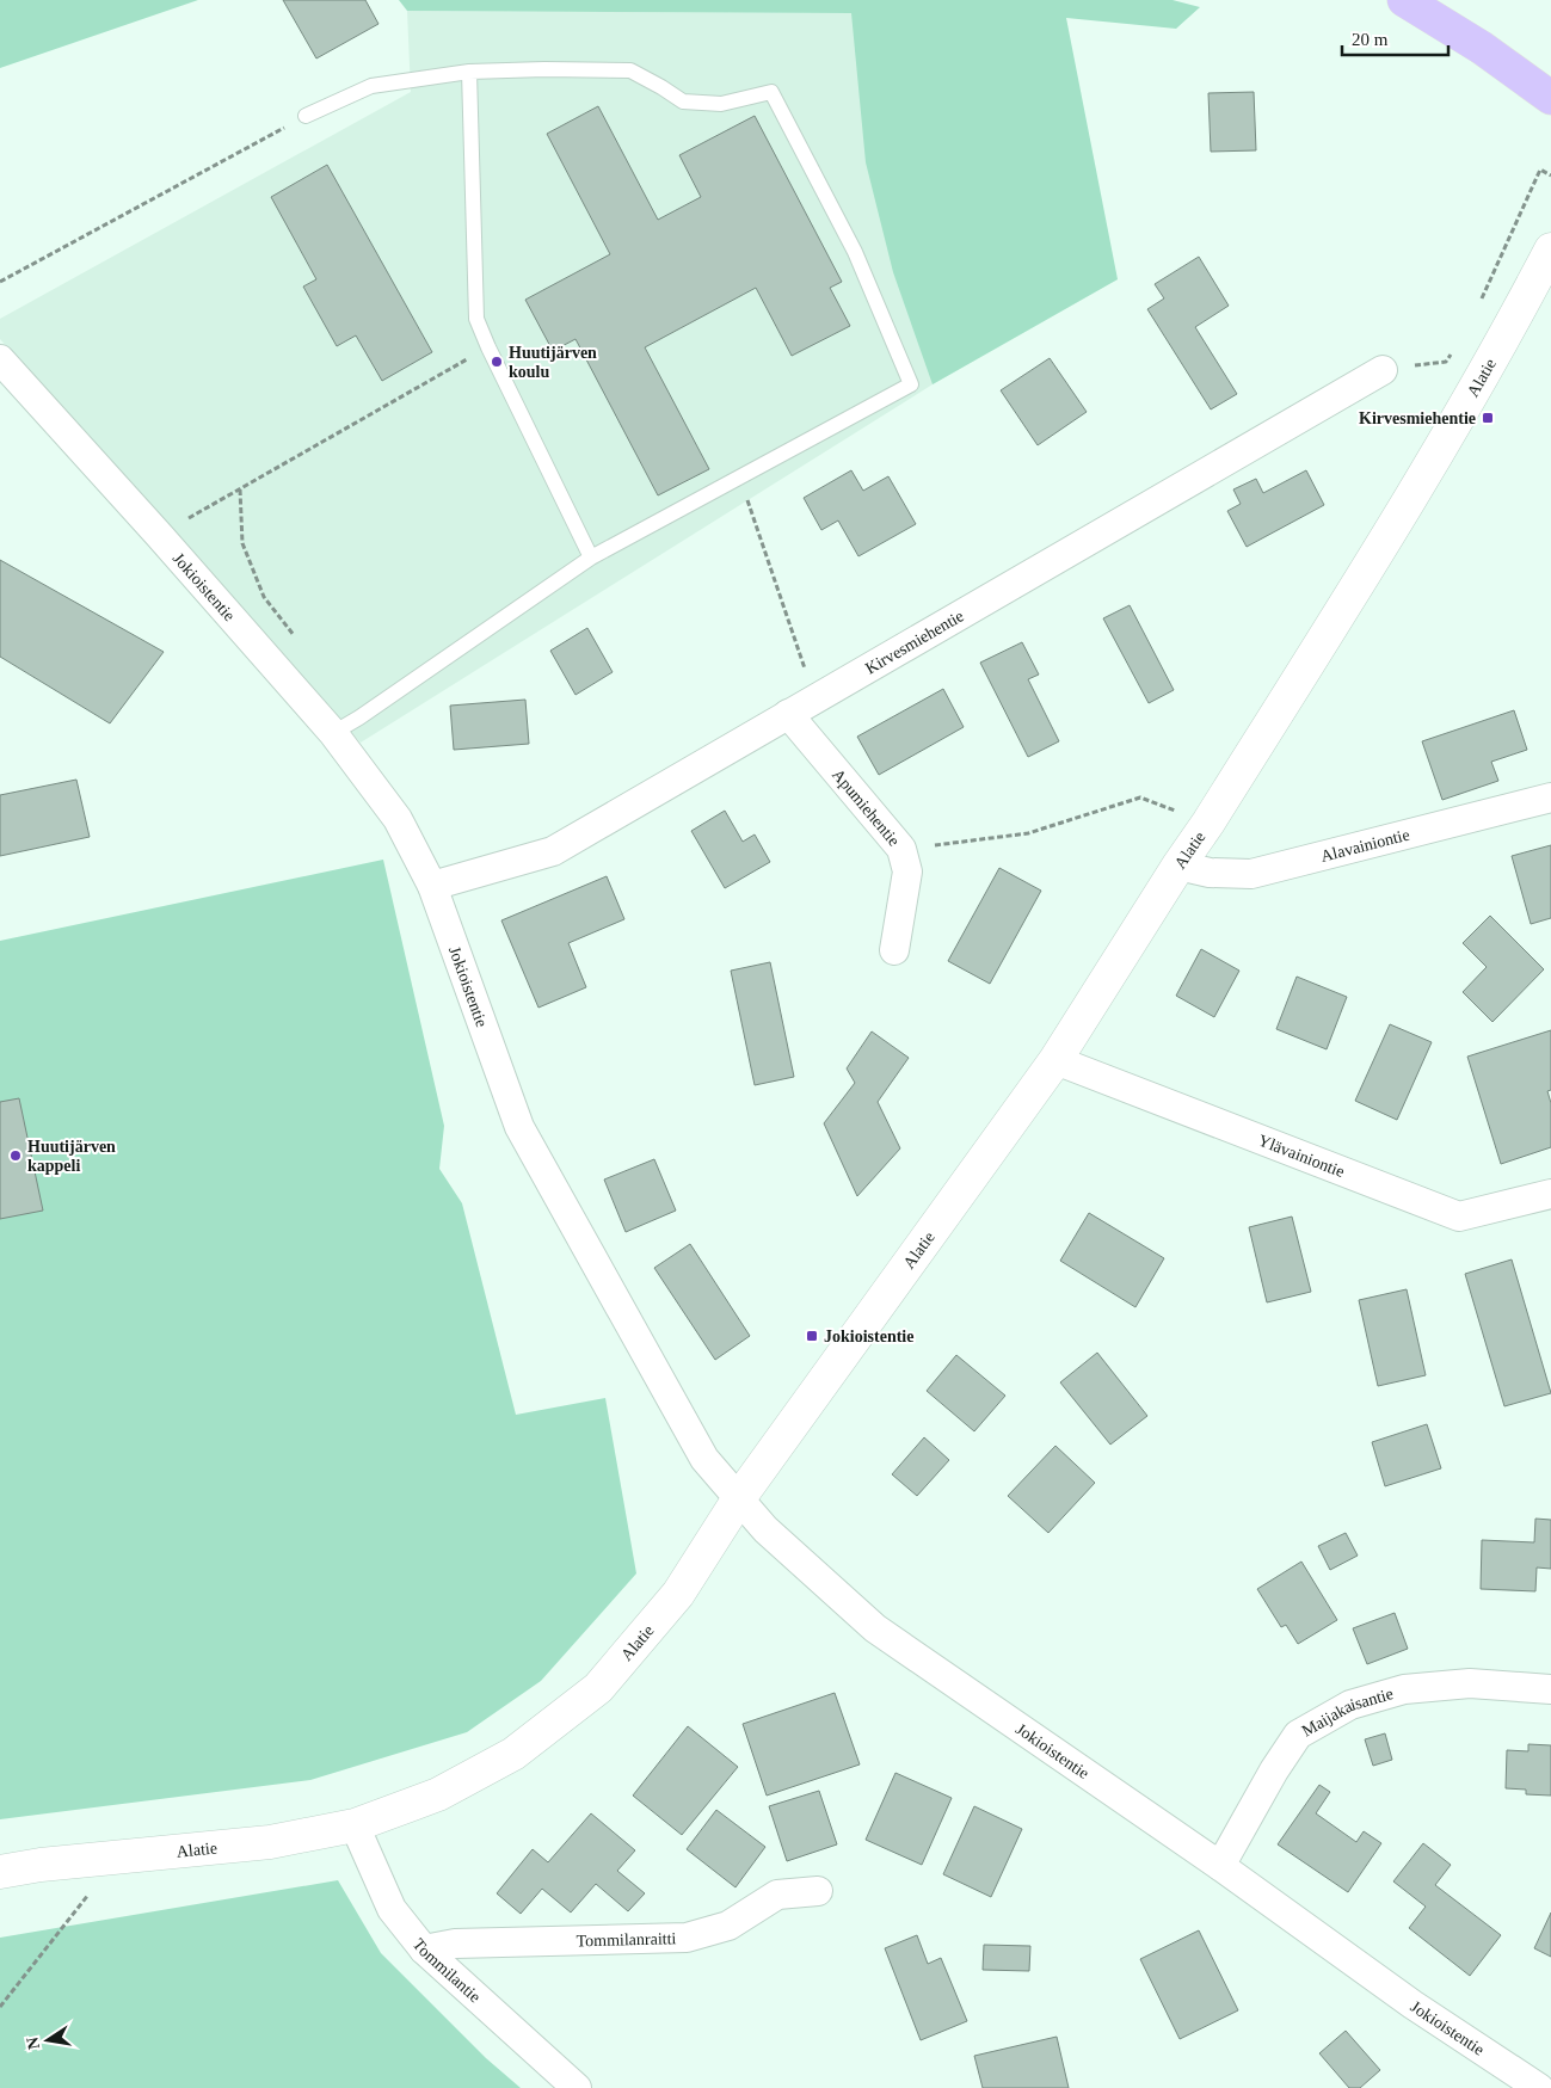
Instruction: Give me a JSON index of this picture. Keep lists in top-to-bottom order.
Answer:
{
  "streets": {
    "street": [
      "Alatie",
      "Jokioistentie",
      "Kirvesmiehentie",
      "Apumiehentie",
      "Alavainiontie",
      "Ylävainiontie",
      "Maijakaisantie",
      "Tommilanraitti",
      "Tommilantie"
    ]
  },
  "crossings": [
    ["Alatie", "Jokioistentie"],
    ["Alatie", "Alavainiontie"],
    ["Alatie", "Ylävainiontie"],
    ["Alatie", "Tommilantie"],
    ["Jokioistentie", "Kirvesmiehentie"],
    ["Jokioistentie", "Maijakaisantie"],
    ["Kirvesmiehentie", "Apumiehentie"],
    ["Tommilanraitti", "Tommilantie"]
  ],
  "places": {
    "other": ["Huutijärven koulu", "Huutijärven kappeli"],
    "transit": ["Kirvesmiehentie", "Jokioistentie"]
  },
  "scale_bar": "20 m",
  "north": "left"
}
